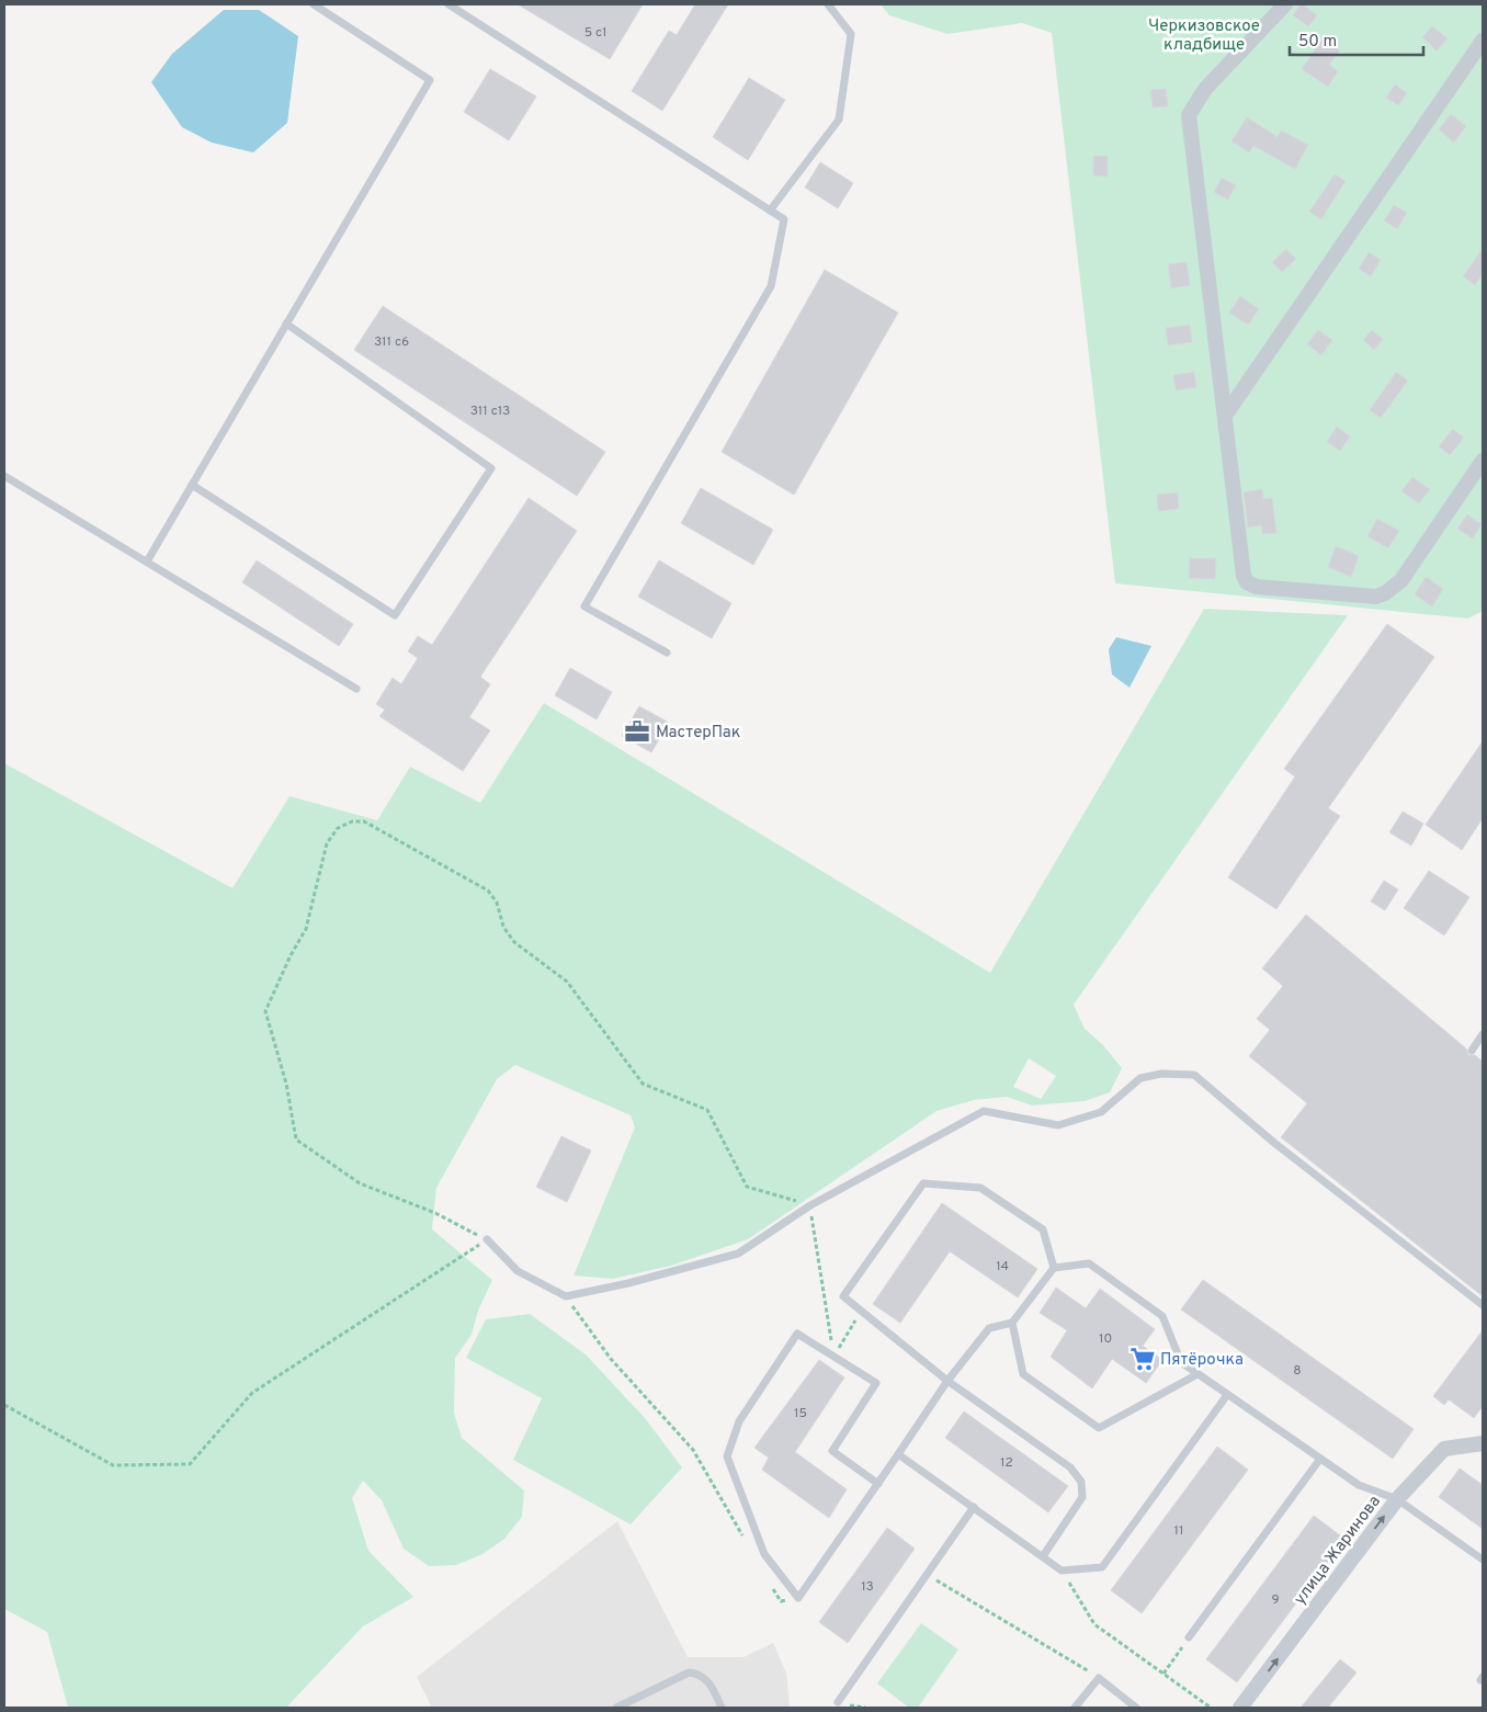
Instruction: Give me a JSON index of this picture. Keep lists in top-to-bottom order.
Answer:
{
  "streets": {
    "street": ["улица Жаринова"]
  },
  "one_way": ["улица Жаринова"],
  "parks": ["Черкизовское кладбище"],
  "places": {
    "office": ["МастерПак"],
    "supermarket": ["Пятёрочка"]
  },
  "house_numbers": [
    "5 с1",
    "311 с6",
    "311 с13",
    "14",
    "10",
    "8",
    "15",
    "12",
    "11",
    "13",
    "9"
  ],
  "scale_bar": "50 m"
}
